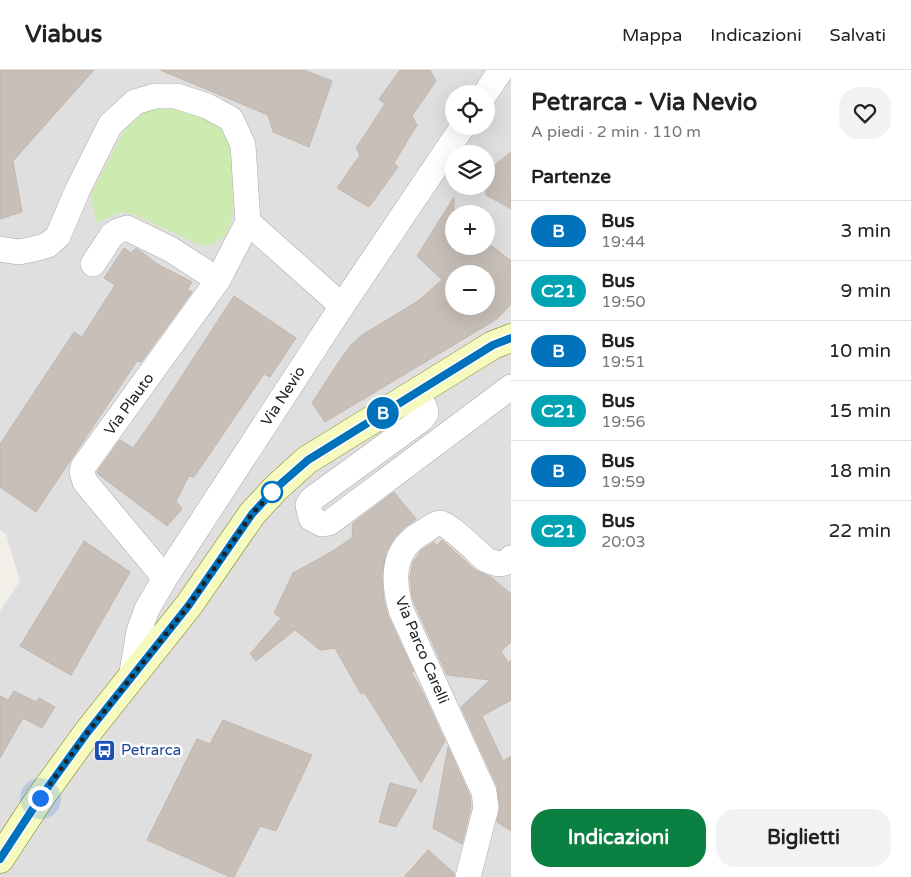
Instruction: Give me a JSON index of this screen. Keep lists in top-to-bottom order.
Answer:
{
  "streets": {
    "street": ["Via Nevio", "Via Plauto", "Via Parco Carelli"]
  },
  "crossings": [
    ["Via Nevio", "Via Plauto"]
  ],
  "places": {
    "bus stop": ["Petrarca"]
  },
  "lines": ["bus line B"],
  "page": {
    "header": "Viabus",
    "nav": ["Mappa", "Indicazioni", "Salvati"],
    "on_map": "B",
    "heading": [
      ["Petrarca - Via Nevio", "A piedi · 2 min · 110 m"],
      "Partenze"
    ],
    "map_buttons": ["+", "−"],
    "list": [
      {
        "mark": "B",
        "name": "Bus",
        "note": "19:44",
        "value": "3 min"
      },
      {
        "mark": "C21",
        "name": "Bus",
        "note": "19:50",
        "value": "9 min"
      },
      {
        "mark": "B",
        "name": "Bus",
        "note": "19:51",
        "value": "10 min"
      },
      {
        "mark": "C21",
        "name": "Bus",
        "note": "19:56",
        "value": "15 min"
      },
      {
        "mark": "B",
        "name": "Bus",
        "note": "19:59",
        "value": "18 min"
      },
      {
        "mark": "C21",
        "name": "Bus",
        "note": "20:03",
        "value": "22 min"
      }
    ],
    "buttons": ["Indicazioni", "Biglietti"]
  }
}
